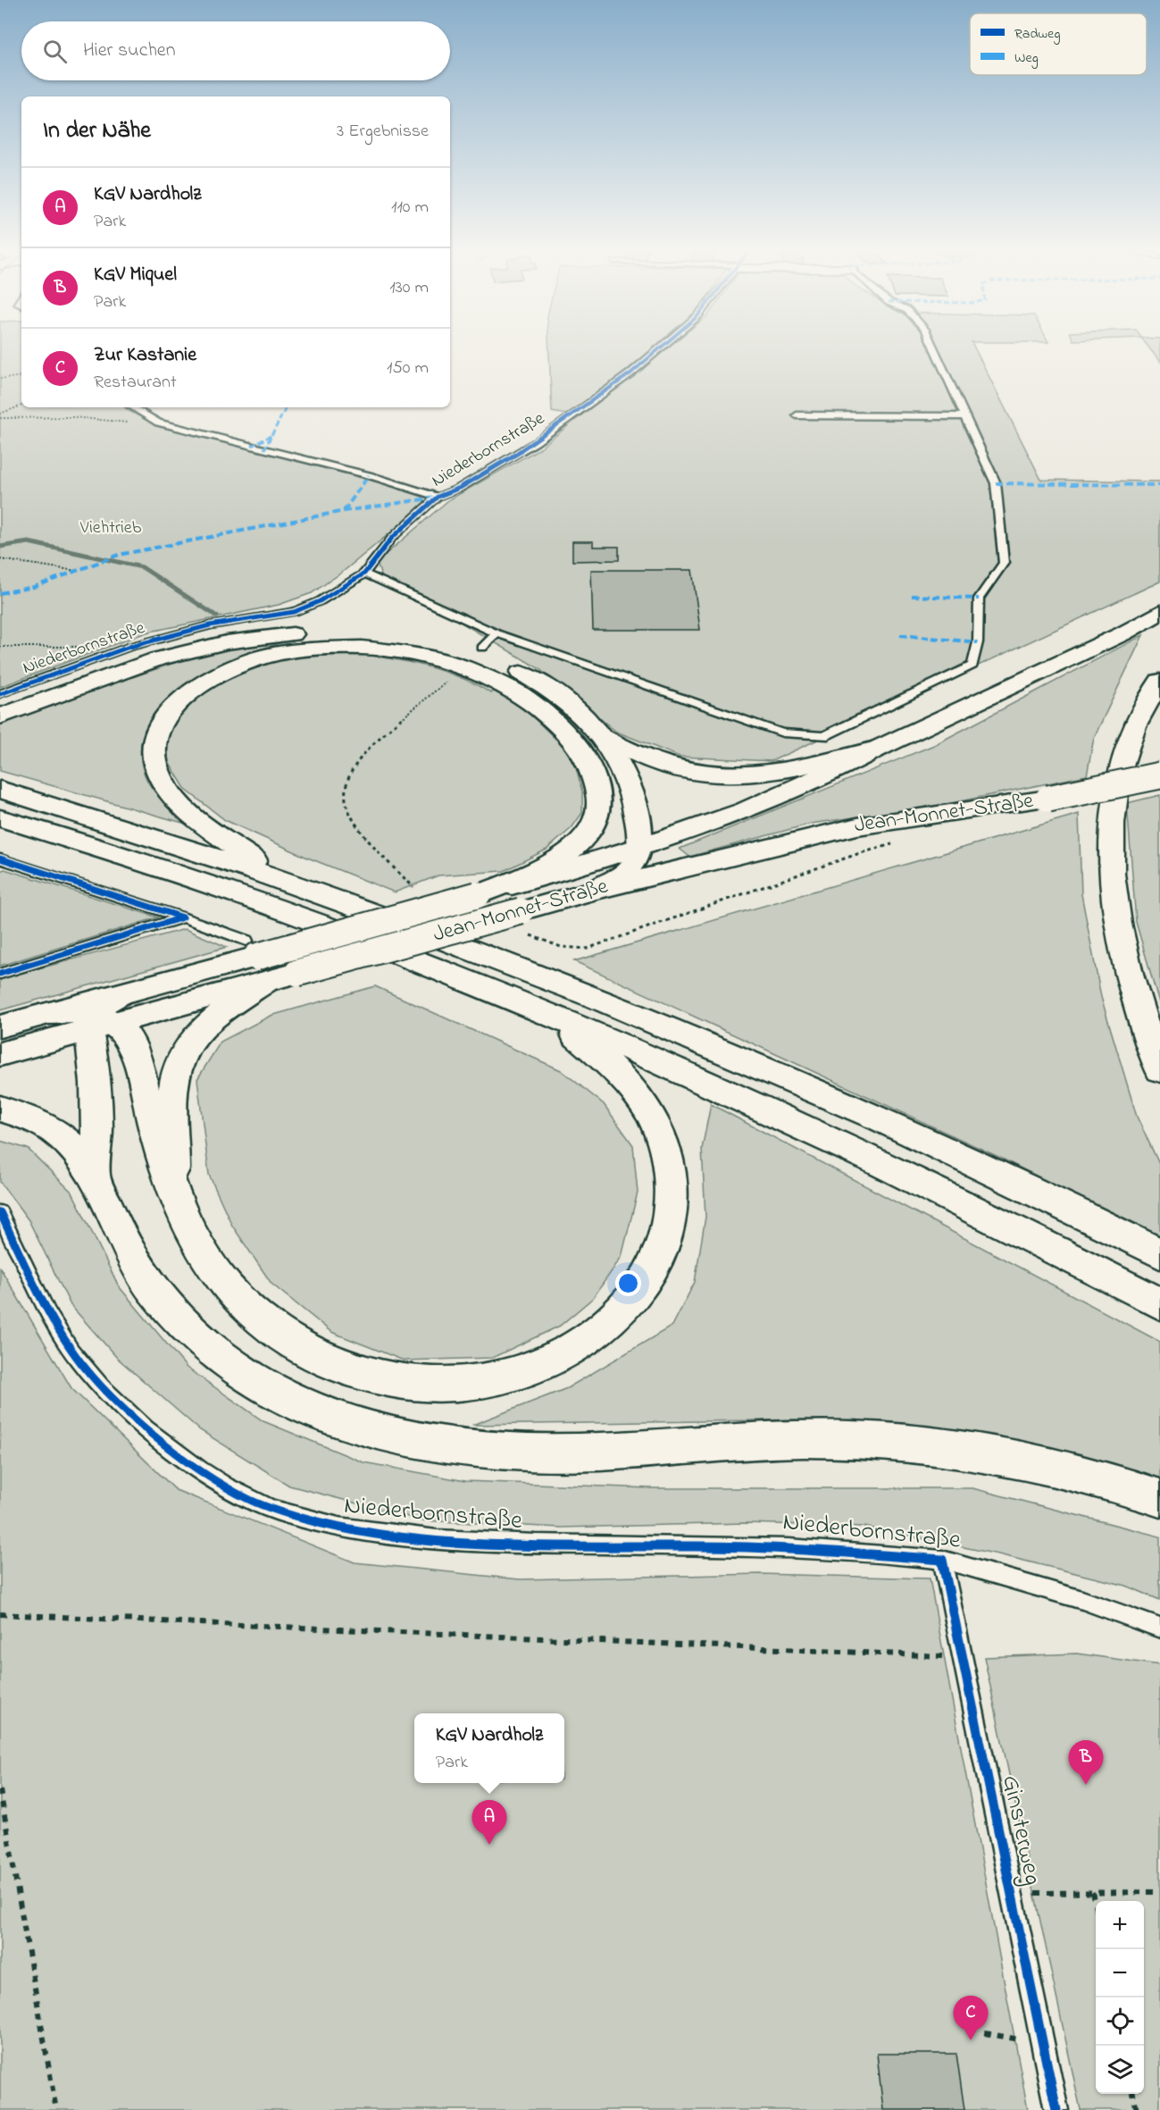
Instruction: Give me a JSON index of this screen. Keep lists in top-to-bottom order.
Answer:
{
  "streets": {
    "main road": ["Jean-Monnet-Straße"],
    "lane": ["Niederbornstraße", "Ginsterweg"]
  },
  "crossings": [
    ["Niederbornstraße", "Ginsterweg"]
  ],
  "parks": ["Viehtrieb"],
  "legend": ["Radweg", "Weg"],
  "page": {
    "search": "Hier suchen",
    "heading": ["In der Nähe", "3 Ergebnisse"],
    "list": [
      {
        "mark": "A",
        "name": "KGV Nardholz",
        "note": "Park",
        "value": "110 m"
      },
      {
        "mark": "B",
        "name": "KGV Miquel",
        "note": "Park",
        "value": "130 m"
      },
      {
        "mark": "C",
        "name": "Zur Kastanie",
        "note": "Restaurant",
        "value": "150 m"
      }
    ],
    "popup": ["KGV Nardholz", "Park"],
    "pins": ["B", "A", "C"],
    "map_buttons": ["+", "−"]
  }
}
